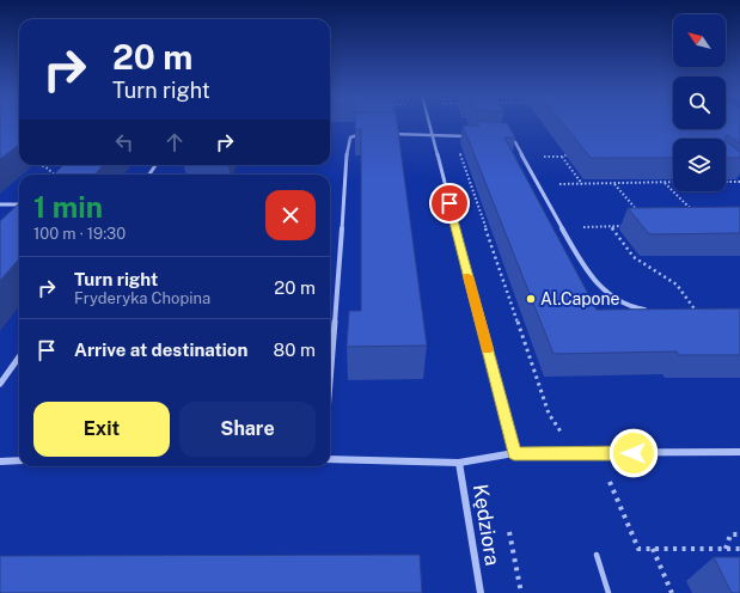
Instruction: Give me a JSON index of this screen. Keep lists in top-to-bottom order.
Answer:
{
  "streets": {
    "street": ["Kędziora"]
  },
  "places": ["Al.Capone"],
  "north": "top left",
  "page": {
    "turn": ["20 m", "Turn right"],
    "heading": ["1 min", "100 m · 19:30"],
    "list": [
      {
        "name": "Turn right",
        "note": "Fryderyka Chopina",
        "value": "20 m"
      },
      {
        "name": "Arrive at destination",
        "value": "80 m"
      }
    ],
    "buttons": ["Exit", "Share"]
  }
}
